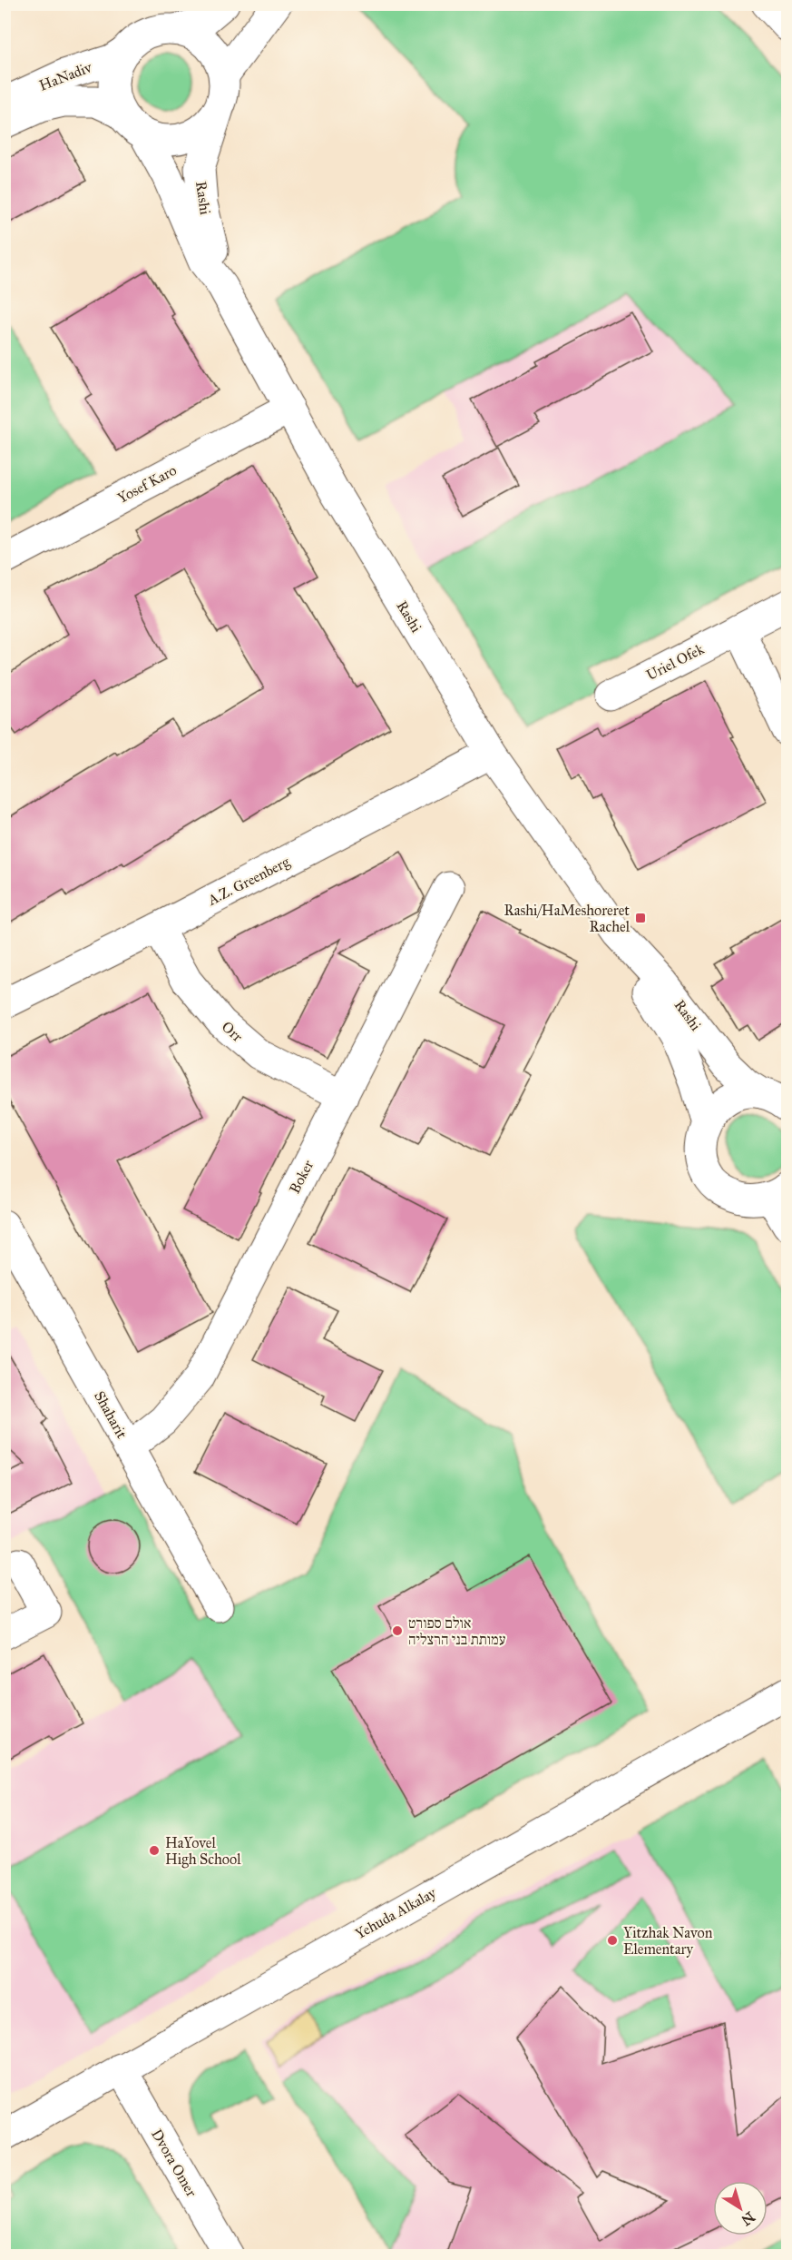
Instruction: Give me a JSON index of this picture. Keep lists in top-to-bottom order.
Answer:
{
  "streets": {
    "street": [
      "HaNadiv",
      "Rashi",
      "Yosef Karo",
      "Uriel Ofek",
      "A.Z. Greenberg",
      "Orr",
      "Boker",
      "Shaharit",
      "Yehuda Alkalay",
      "Dvora Omer"
    ]
  },
  "crossings": [
    ["HaNadiv", "Rashi"],
    ["Rashi", "Yosef Karo"],
    ["Rashi", "A.Z. Greenberg"],
    ["A.Z. Greenberg", "Orr"],
    ["Orr", "Boker"],
    ["Boker", "Shaharit"],
    ["Yehuda Alkalay", "Dvora Omer"]
  ],
  "places": {
    "transit": ["Rashi/HaMeshoreret Rachel"],
    "other": ["אולם ספורט עמותת בני הרצליה", "HaYovel High School", "Yitzhak Navon Elementary"]
  },
  "north": "bottom right"
}
